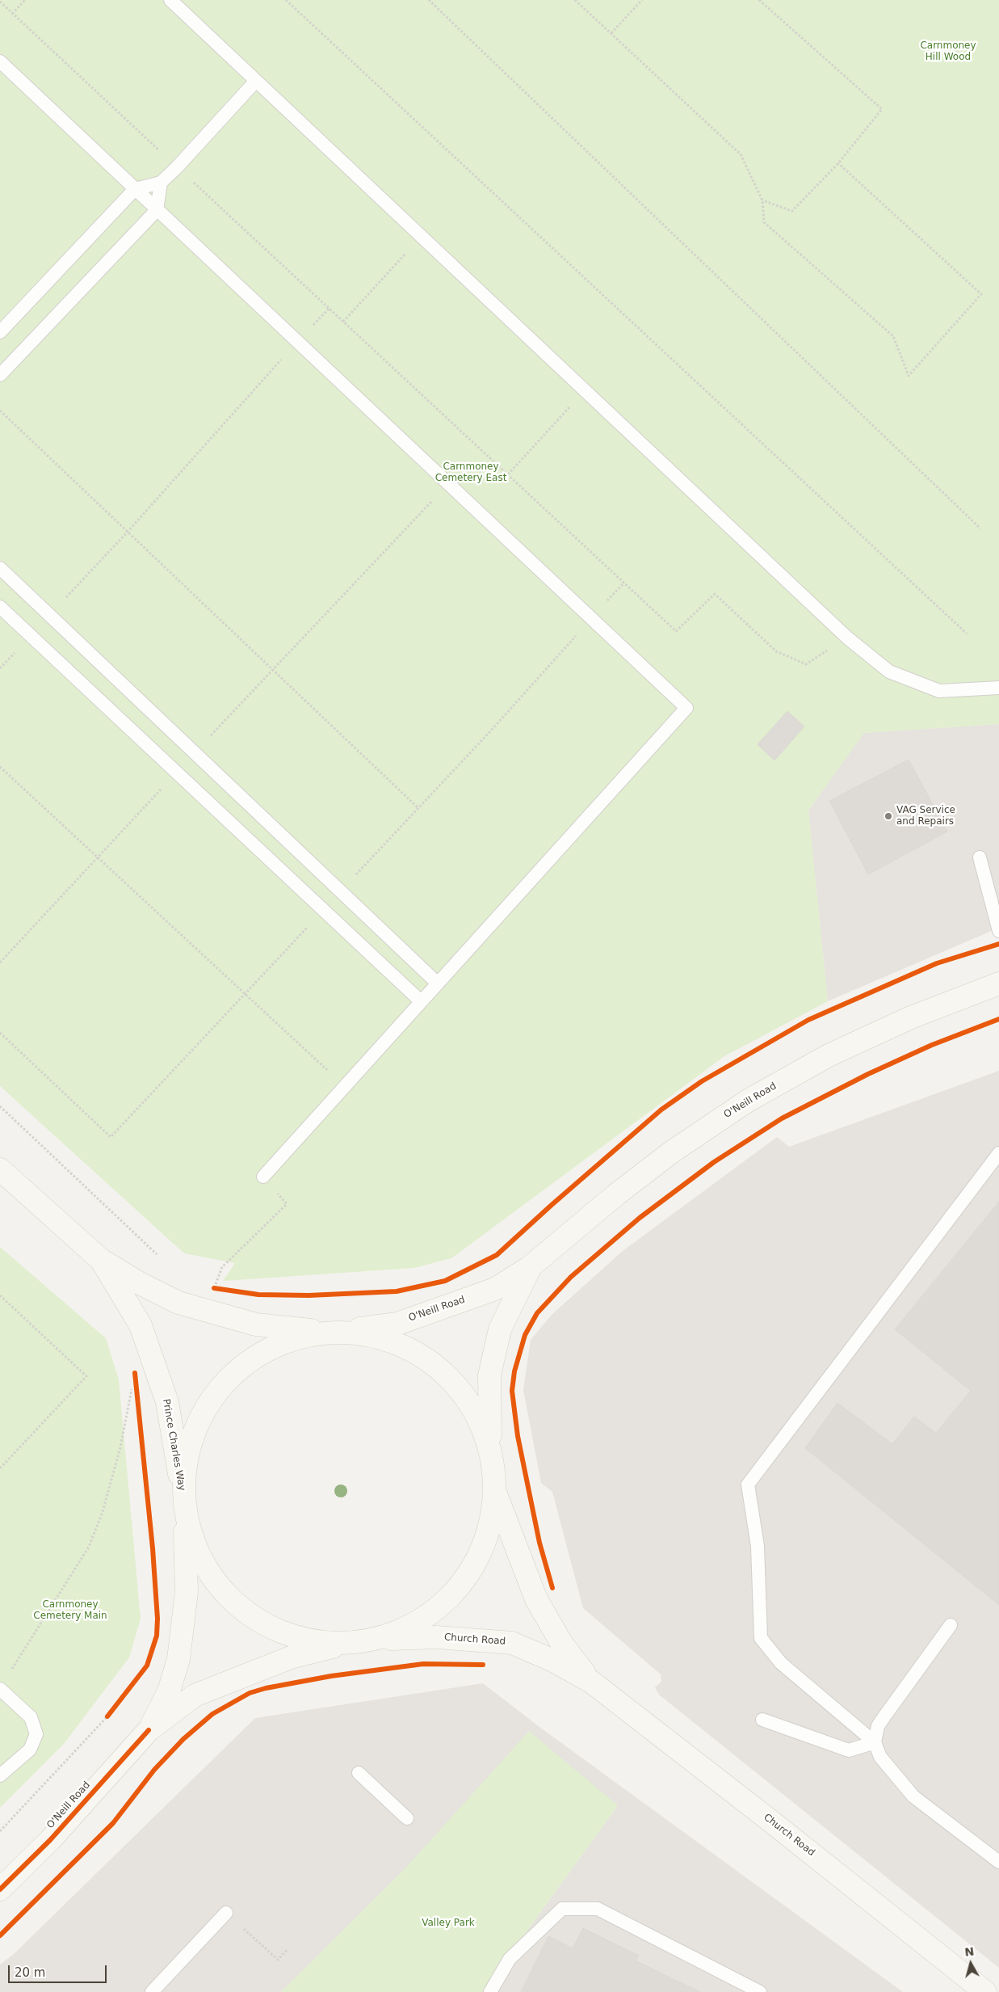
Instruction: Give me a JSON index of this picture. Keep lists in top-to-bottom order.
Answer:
{
  "streets": {
    "main road": ["O'Neill Road", "Prince Charles Way", "Church Road"]
  },
  "crossings": [
    ["O'Neill Road", "Prince Charles Way"]
  ],
  "parks": [
    "Carnmoney Hill Wood",
    "Carnmoney Cemetery East",
    "Carnmoney Cemetery Main",
    "Valley Park"
  ],
  "places": ["VAG Service and Repairs"],
  "scale_bar": "20 m",
  "north": "top"
}
